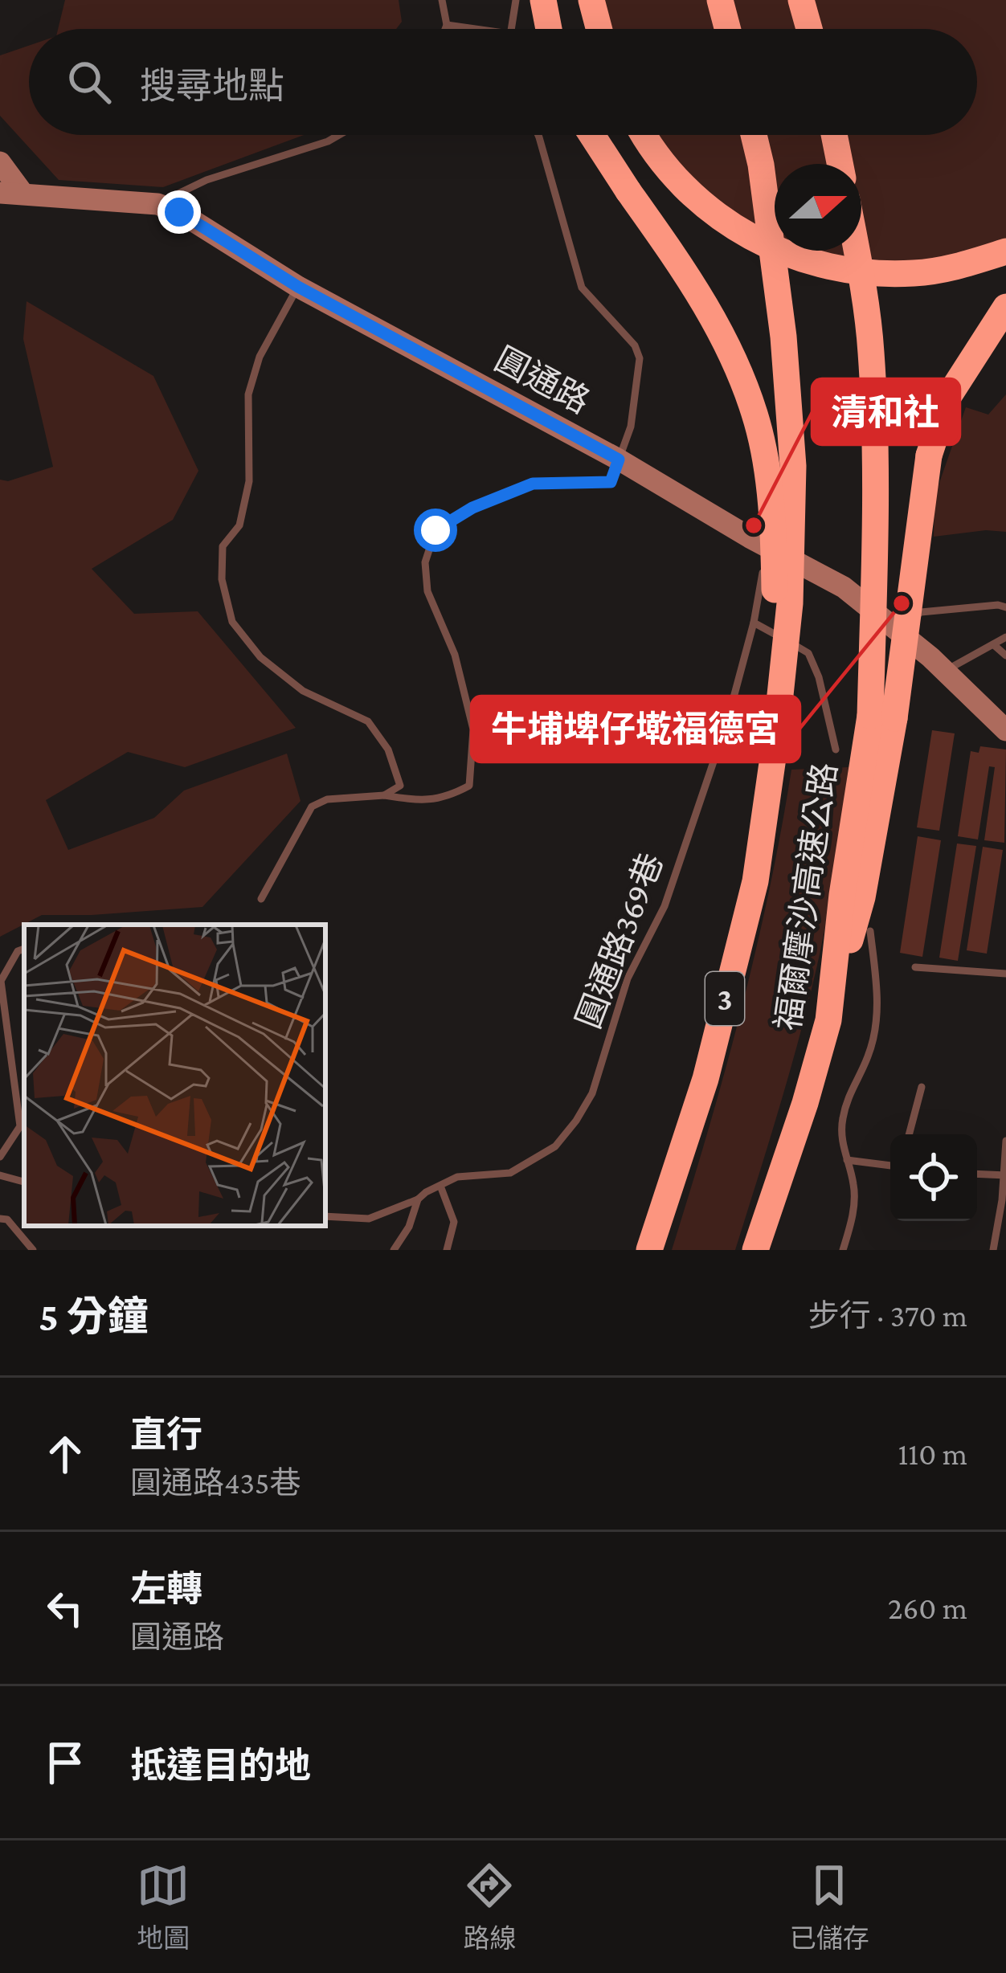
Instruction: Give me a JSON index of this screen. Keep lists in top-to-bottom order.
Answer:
{
  "streets": {
    "highway": ["福爾摩沙高速公路", "3"],
    "street": ["圓通路"],
    "lane": ["圓通路369巷"]
  },
  "crossings": [
    ["圓通路", "圓通路369巷"]
  ],
  "places": ["清和社", "牛埔埤仔墘福德宮"],
  "north": "right",
  "page": {
    "search": "搜尋地點",
    "heading": ["5 分鐘", "步行 · 370 m"],
    "list": [
      ["直行", "圓通路435巷", "110 m"],
      ["左轉", "圓通路", "260 m"],
      "抵達目的地"
    ],
    "nav": ["地圖", "路線", "已儲存"]
  }
}
